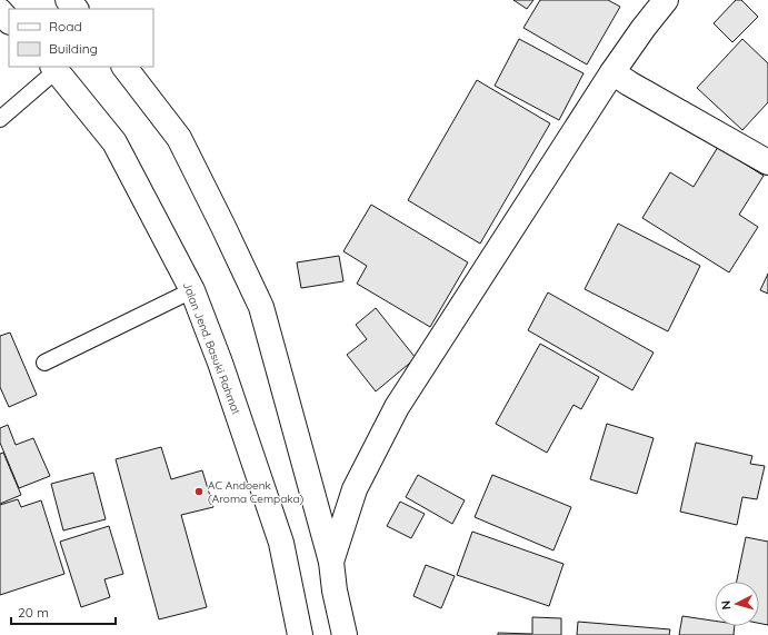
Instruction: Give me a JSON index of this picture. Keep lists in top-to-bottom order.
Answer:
{
  "streets": {
    "main road": ["Jalan Jend. Basuki Rahmat"]
  },
  "places": ["AC Andoenk (Aroma Cempaka)"],
  "legend": ["Road", "Building"],
  "scale_bar": "20 m",
  "north": "left"
}
